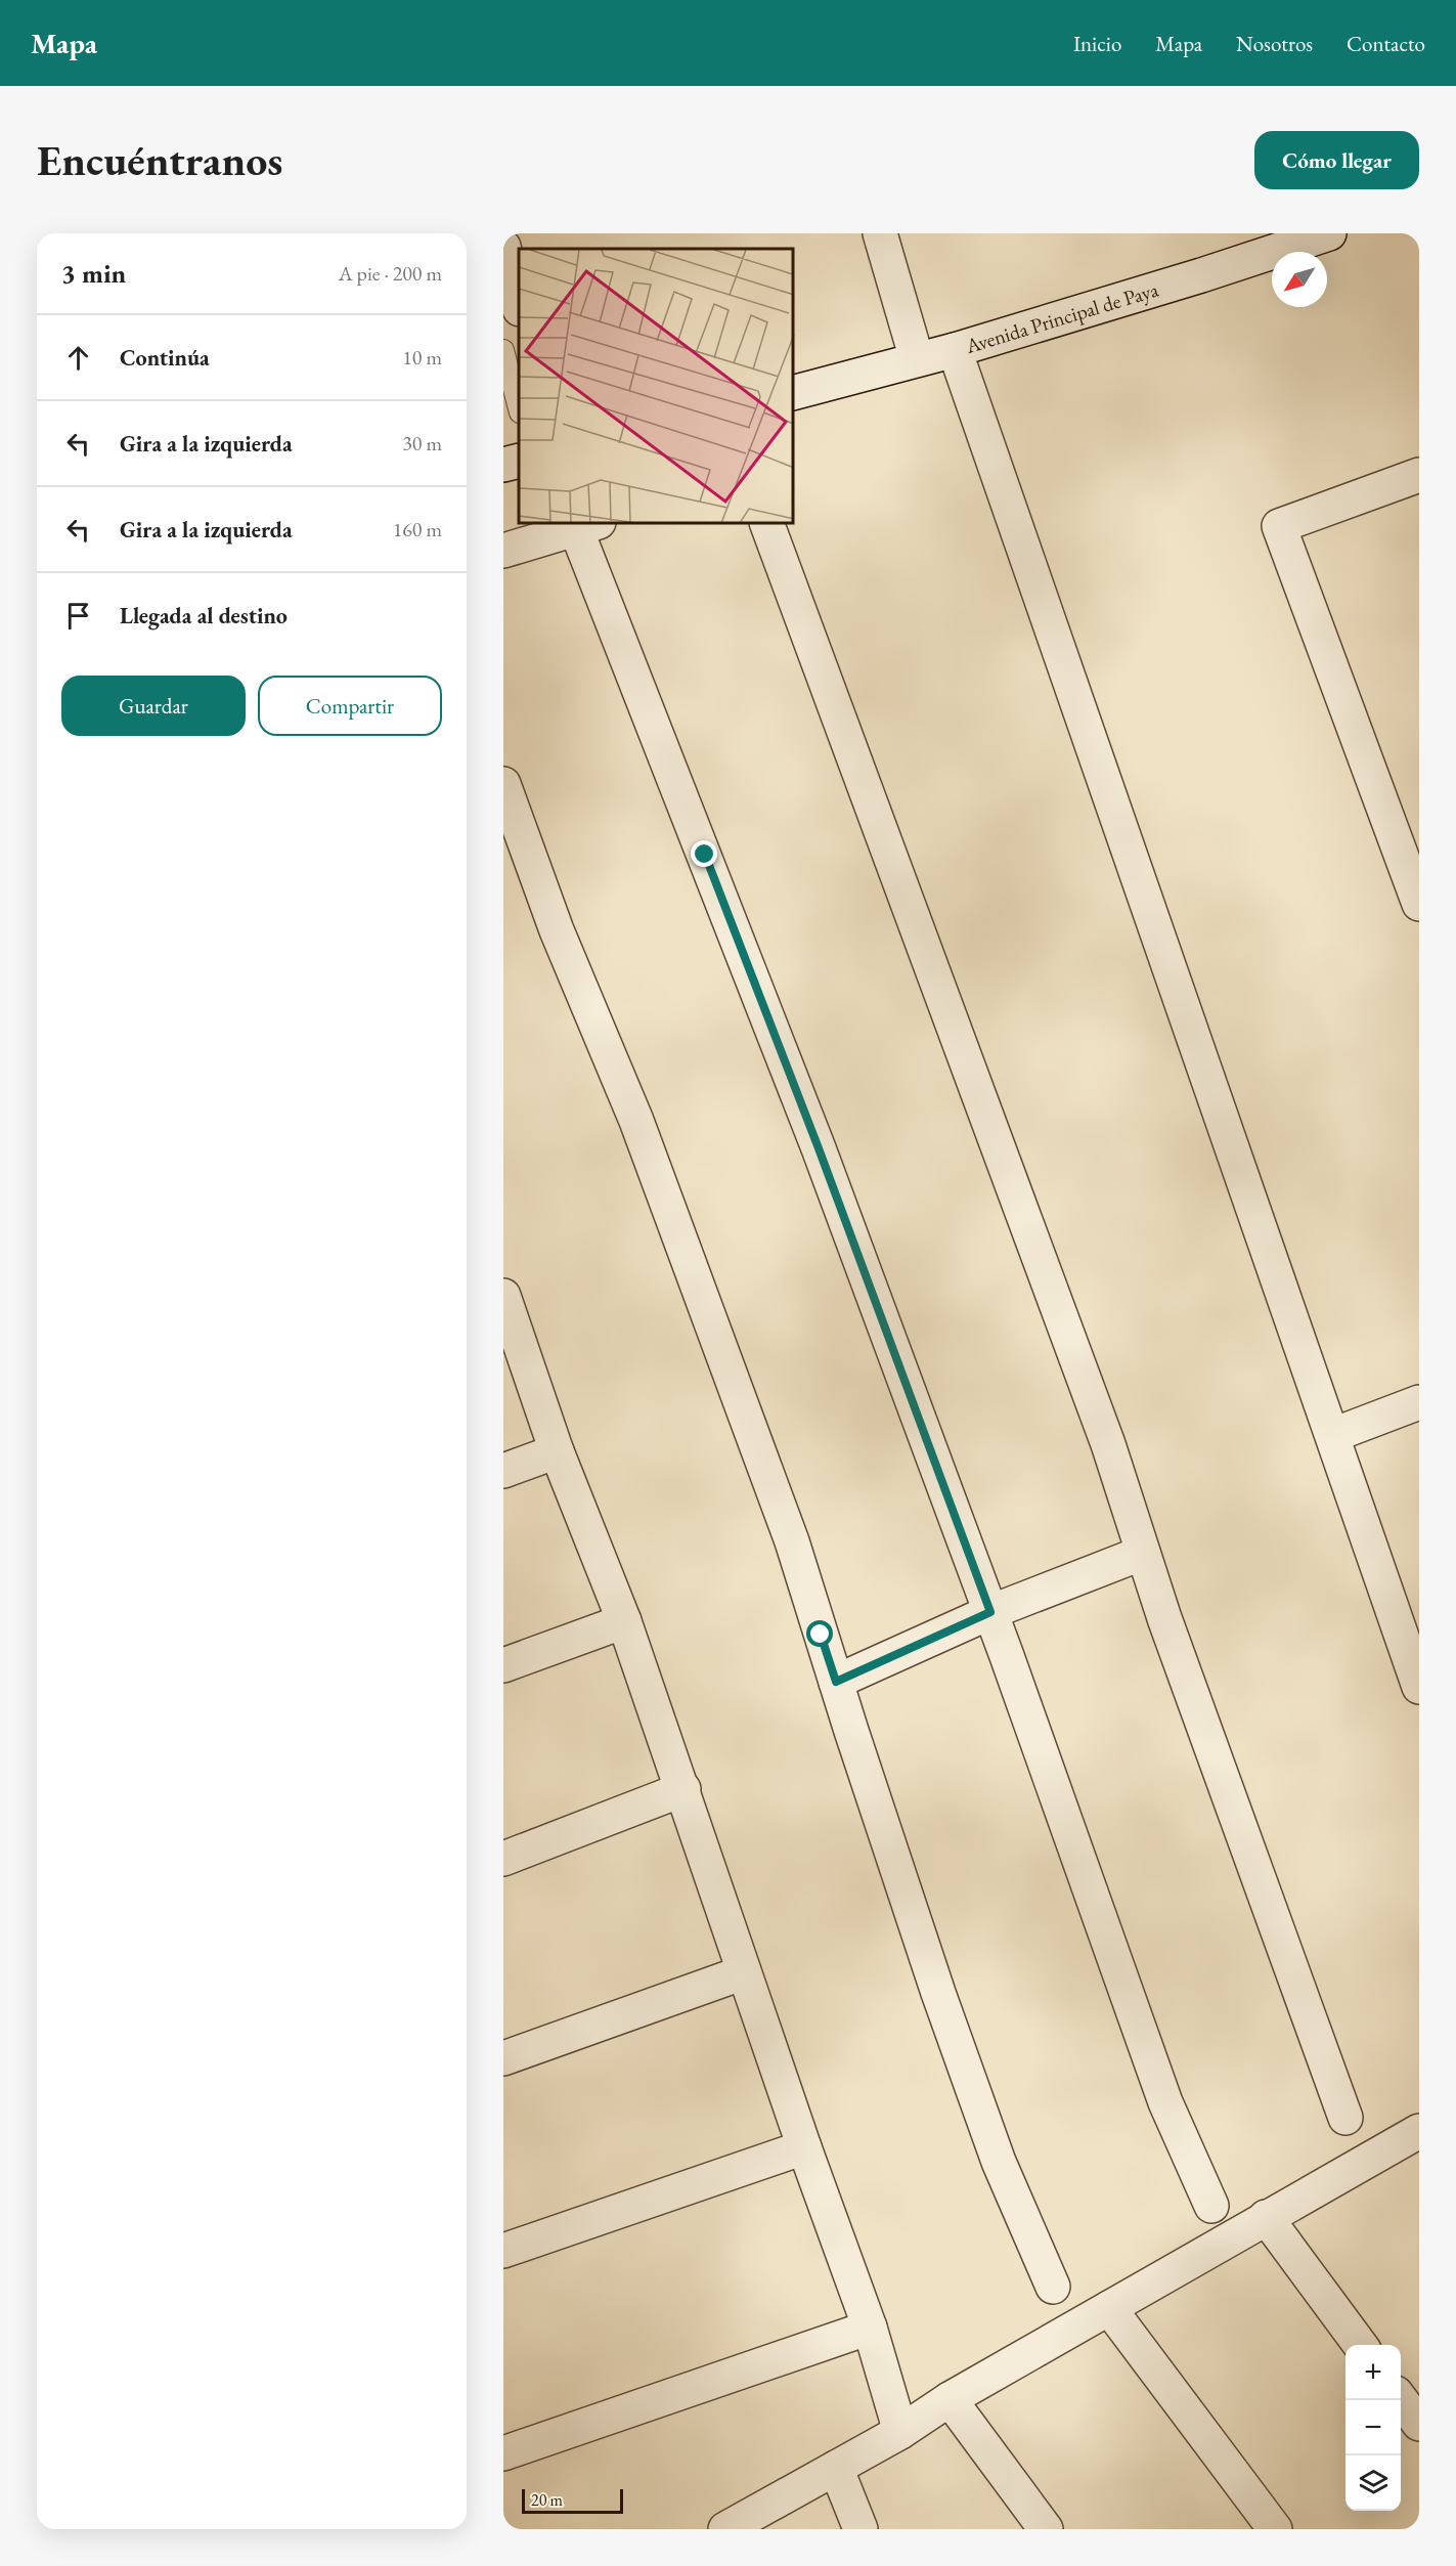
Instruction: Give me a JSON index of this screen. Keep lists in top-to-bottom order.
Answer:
{
  "streets": {
    "street": ["Avenida Principal de Paya"]
  },
  "scale_bar": "20 m",
  "north": "bottom left",
  "page": {
    "header": "Mapa",
    "nav": [
      "Inicio",
      "Mapa",
      "Nosotros",
      "Contacto"
    ],
    "buttons": [
      "Cómo llegar",
      ["Guardar", "Compartir"]
    ],
    "title": "Encuéntranos",
    "heading": ["3 min", "A pie · 200 m"],
    "list": [
      ["Continúa", "10 m"],
      ["Gira a la izquierda", "30 m"],
      ["Gira a la izquierda", "160 m"],
      "Llegada al destino"
    ],
    "map_buttons": ["+", "−"],
    "scale": "20 m"
  }
}
